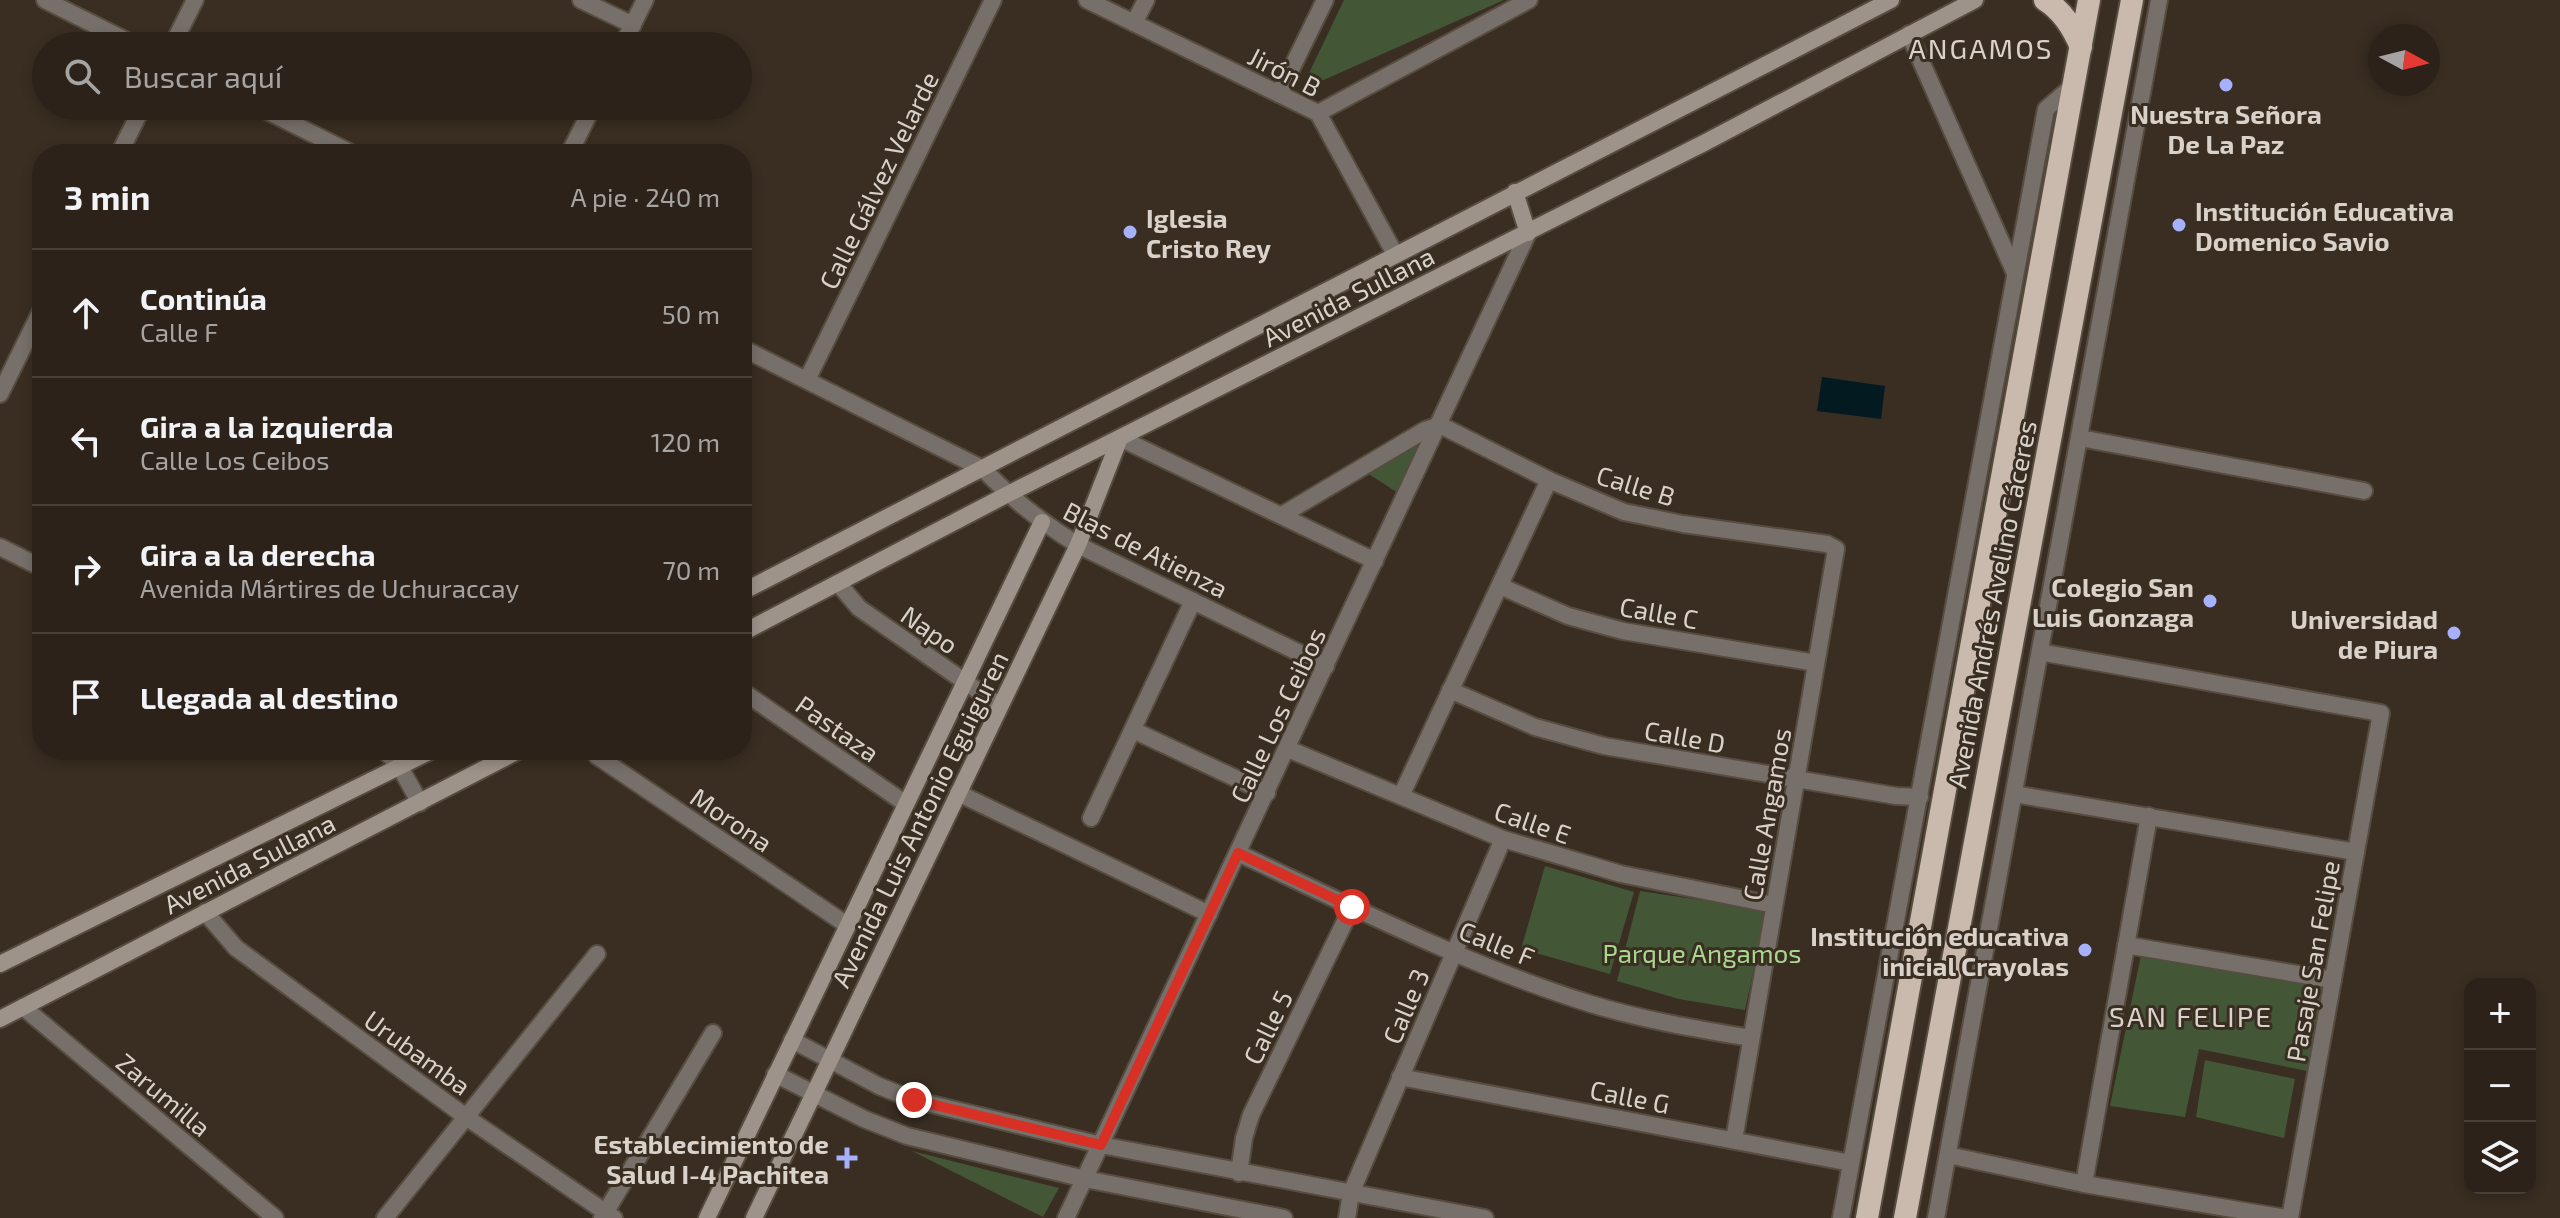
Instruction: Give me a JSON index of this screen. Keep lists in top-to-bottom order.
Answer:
{
  "streets": {
    "highway": ["Avenida Andrés Avelino Cáceres"],
    "main road": ["Avenida Sullana", "Avenida Luis Antonio Eguiguren"],
    "street": [
      "Jirón B",
      "Calle Gálvez Velarde",
      "Calle B",
      "Blas de Atienza",
      "Calle C",
      "Napo",
      "Calle Los Ceibos",
      "Pastaza",
      "Calle D",
      "Calle Angamos",
      "Morona",
      "Calle E",
      "Calle F",
      "Pasaje San Felipe",
      "Calle 3",
      "Calle 5",
      "Urubamba",
      "Zarumilla",
      "Calle G"
    ]
  },
  "crossings": [
    ["Jirón B", "Avenida Sullana"],
    ["Calle Gálvez Velarde", "Blas de Atienza"],
    ["Avenida Sullana", "Blas de Atienza"],
    ["Avenida Sullana", "Napo"],
    ["Avenida Sullana", "Calle Los Ceibos"],
    ["Avenida Sullana", "Avenida Luis Antonio Eguiguren"],
    ["Avenida Sullana", "Urubamba"],
    ["Avenida Sullana", "Zarumilla"],
    ["Calle B", "Calle Los Ceibos"],
    ["Calle B", "Calle Angamos"],
    ["Blas de Atienza", "Calle Los Ceibos"],
    ["Blas de Atienza", "Avenida Luis Antonio Eguiguren"],
    ["Avenida Andrés Avelino Cáceres", "Calle D"],
    ["Avenida Andrés Avelino Cáceres", "Calle G"],
    ["Calle C", "Calle Angamos"],
    ["Napo", "Avenida Luis Antonio Eguiguren"],
    ["Calle Los Ceibos", "Calle E"],
    ["Calle Los Ceibos", "Calle F"],
    ["Pastaza", "Avenida Luis Antonio Eguiguren"],
    ["Calle D", "Calle Angamos"],
    ["Calle Angamos", "Calle E"],
    ["Calle Angamos", "Calle F"],
    ["Calle Angamos", "Calle G"],
    ["Morona", "Avenida Luis Antonio Eguiguren"],
    ["Calle E", "Calle 3"],
    ["Calle F", "Calle 3"],
    ["Calle F", "Calle 5"],
    ["Calle 3", "Calle G"]
  ],
  "districts": ["ANGAMOS", "SAN FELIPE"],
  "parks": ["Parque Angamos"],
  "places": {
    "other": [
      "Nuestra Señora De La Paz",
      "Institución Educativa Domenico Savio",
      "Iglesia Cristo Rey",
      "Colegio San Luis Gonzaga",
      "Universidad de Piura",
      "Institución educativa inicial Crayolas"
    ],
    "health": ["Establecimiento de Salud I-4 Pachitea"]
  },
  "north": "right",
  "page": {
    "search": "Buscar aquí",
    "heading": ["3 min", "A pie · 240 m"],
    "list": [
      ["Continúa", "Calle F", "50 m"],
      ["Gira a la izquierda", "Calle Los Ceibos", "120 m"],
      ["Gira a la derecha", "Avenida Mártires de Uchuraccay", "70 m"],
      "Llegada al destino"
    ],
    "map_buttons": ["+", "−"]
  }
}
